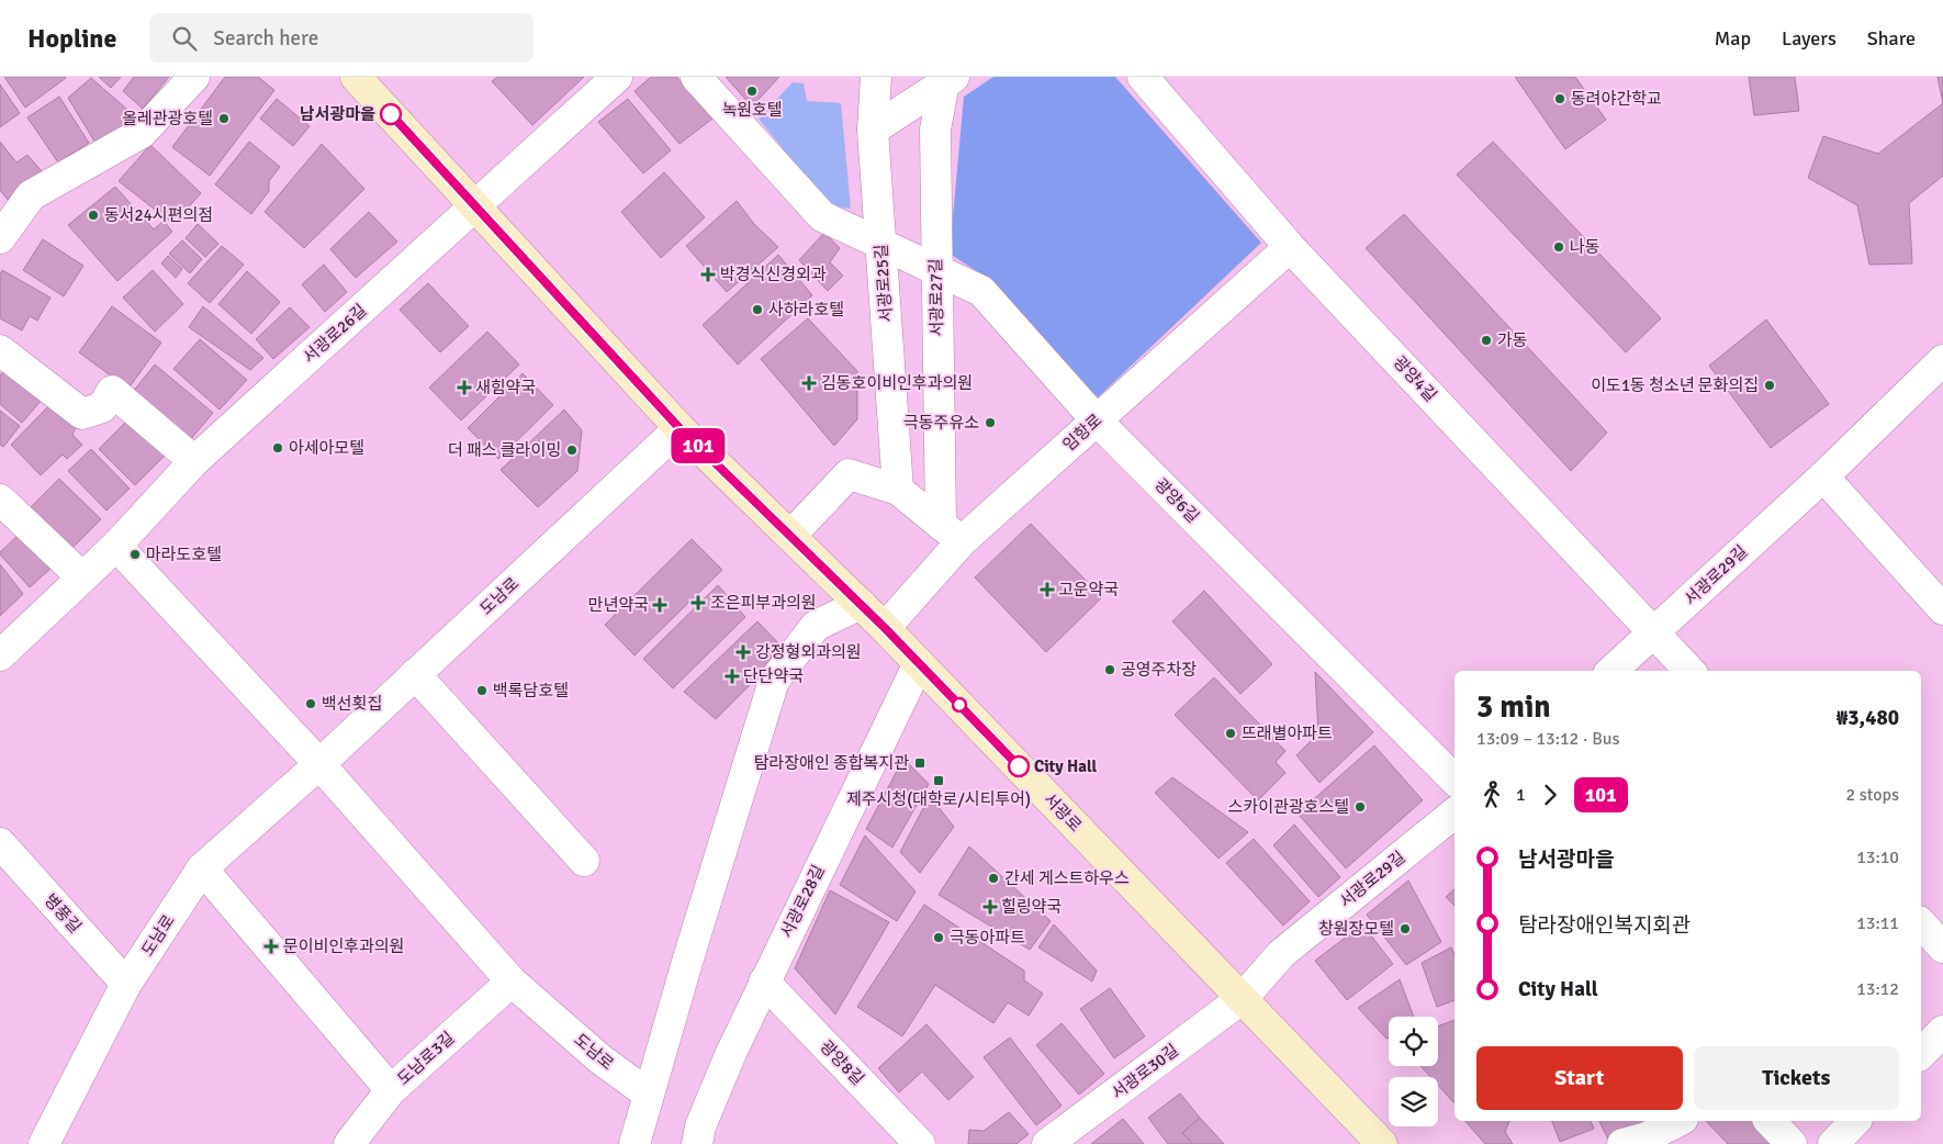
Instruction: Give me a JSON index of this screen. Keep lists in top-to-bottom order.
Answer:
{
  "streets": {
    "main road": ["서광로"],
    "street": [
      "서광로25길",
      "서광로27길",
      "서광로26길",
      "광양4길",
      "임항로",
      "광양6길",
      "서광로29길",
      "도남로",
      "서광로28길",
      "병풍길",
      "도남로3길",
      "광양8길",
      "서광로30길"
    ]
  },
  "crossings": [
    ["서광로25길", "광양6길"],
    ["서광로27길", "임항로"],
    ["서광로27길", "광양6길"],
    ["서광로26길", "서광로"],
    ["광양4길", "임항로"],
    ["광양4길", "서광로29길"],
    ["임항로", "광양6길"],
    ["임항로", "서광로"],
    ["서광로29길", "서광로"],
    ["서광로29길", "서광로30길"],
    ["도남로", "서광로"],
    ["도남로", "병풍길"],
    ["도남로", "도남로3길"],
    ["서광로", "서광로28길"],
    ["서광로", "서광로30길"],
    ["서광로28길", "광양8길"]
  ],
  "places": {
    "other": [
      "녹원호텔",
      "동려야간학교",
      "남서광마을",
      "올레관광호텔",
      "동서24시편의점",
      "나동",
      "사하라호텔",
      "가동",
      "이도1동 청소년 문화의집",
      "극동주유소",
      "아세아모텔",
      "더 패스 클라이밍",
      "마라도호텔",
      "공영주차장",
      "백록담호텔",
      "백선횟집",
      "뜨래별아파트",
      "City Hall",
      "스카이관광호스텔",
      "간세 게스트하우스",
      "창원장모텔",
      "극동아파트"
    ],
    "health": [
      "박경식신경외과",
      "김동호이비인후과의원",
      "새힘약국",
      "고운약국",
      "조은피부과의원",
      "만년약국",
      "강정형외과의원",
      "단단약국",
      "힐링약국",
      "문이비인후과의원"
    ],
    "transit": ["탐라장애인 종합복지관", "제주시청(대학로/시티투어)"]
  },
  "lines": ["bus line 101"],
  "page": {
    "header": "Hopline",
    "search": "Search here",
    "nav": ["Map", "Layers", "Share"],
    "on_map": "101",
    "heading": ["3 min", "13:09 – 13:12 · Bus", "₩3,480"],
    "legs": ["1", "101", "2 stops"],
    "list": [
      {
        "name": "남서광마을",
        "value": "13:10"
      },
      {
        "name": "탐라장애인복지회관",
        "value": "13:11"
      },
      {
        "name": "City Hall",
        "value": "13:12"
      }
    ],
    "buttons": ["Start", "Tickets"]
  }
}
